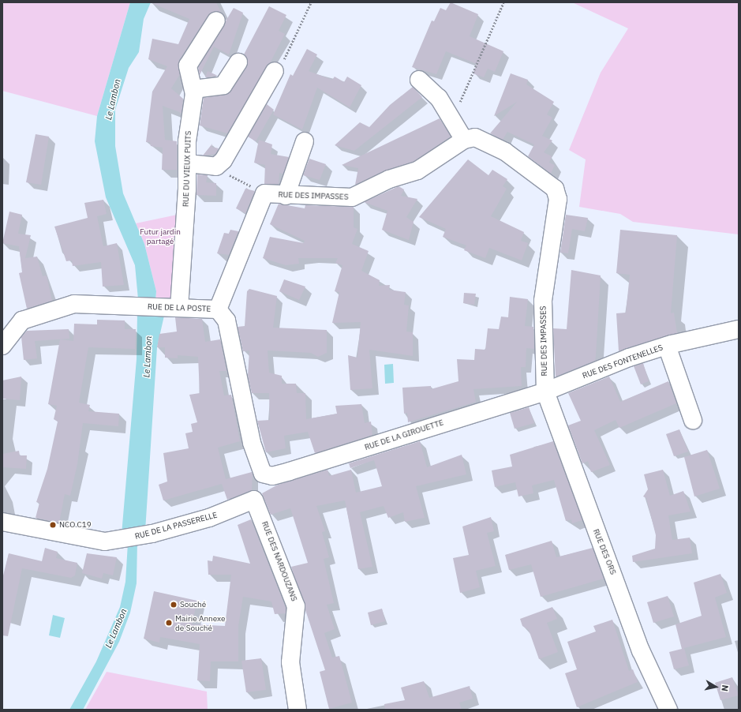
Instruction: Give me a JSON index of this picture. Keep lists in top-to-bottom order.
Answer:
{
  "streets": {
    "street": [
      "RUE DU VIEUX PUITS",
      "RUE DES IMPASSES",
      "RUE DE LA POSTE",
      "RUE DES FONTENELLES",
      "RUE DE LA GIROUETTE",
      "RUE DE LA PASSERELLE",
      "RUE DES ORS",
      "RUE DES NARDOUZANS"
    ]
  },
  "crossings": [
    ["RUE DU VIEUX PUITS", "RUE DE LA POSTE"],
    ["RUE DES IMPASSES", "RUE DES FONTENELLES"],
    ["RUE DES IMPASSES", "RUE DE LA GIROUETTE"],
    ["RUE DES IMPASSES", "RUE DES ORS"],
    ["RUE DE LA POSTE", "RUE DE LA GIROUETTE"],
    ["RUE DES FONTENELLES", "RUE DE LA GIROUETTE"],
    ["RUE DES FONTENELLES", "RUE DES ORS"],
    ["RUE DE LA GIROUETTE", "RUE DES ORS"],
    ["RUE DE LA PASSERELLE", "RUE DES NARDOUZANS"]
  ],
  "water": ["Le Lambon"],
  "parks": ["Futur jardin partagé"],
  "places": ["NCO C19", "Souché", "Mairie Annexe de Souché"],
  "north": "right"
}
